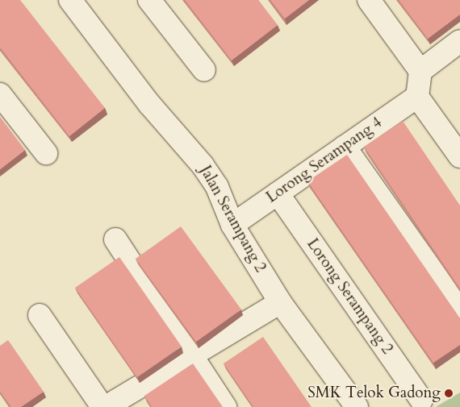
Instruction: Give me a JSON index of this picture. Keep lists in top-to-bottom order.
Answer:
{
  "streets": {
    "street": ["Lorong Serampang 4", "Jalan Serampang 2", "Lorong Serampang 2"]
  },
  "crossings": [
    ["Lorong Serampang 4", "Jalan Serampang 2"],
    ["Lorong Serampang 4", "Lorong Serampang 2"]
  ],
  "places": ["SMK Telok Gadong"]
}
